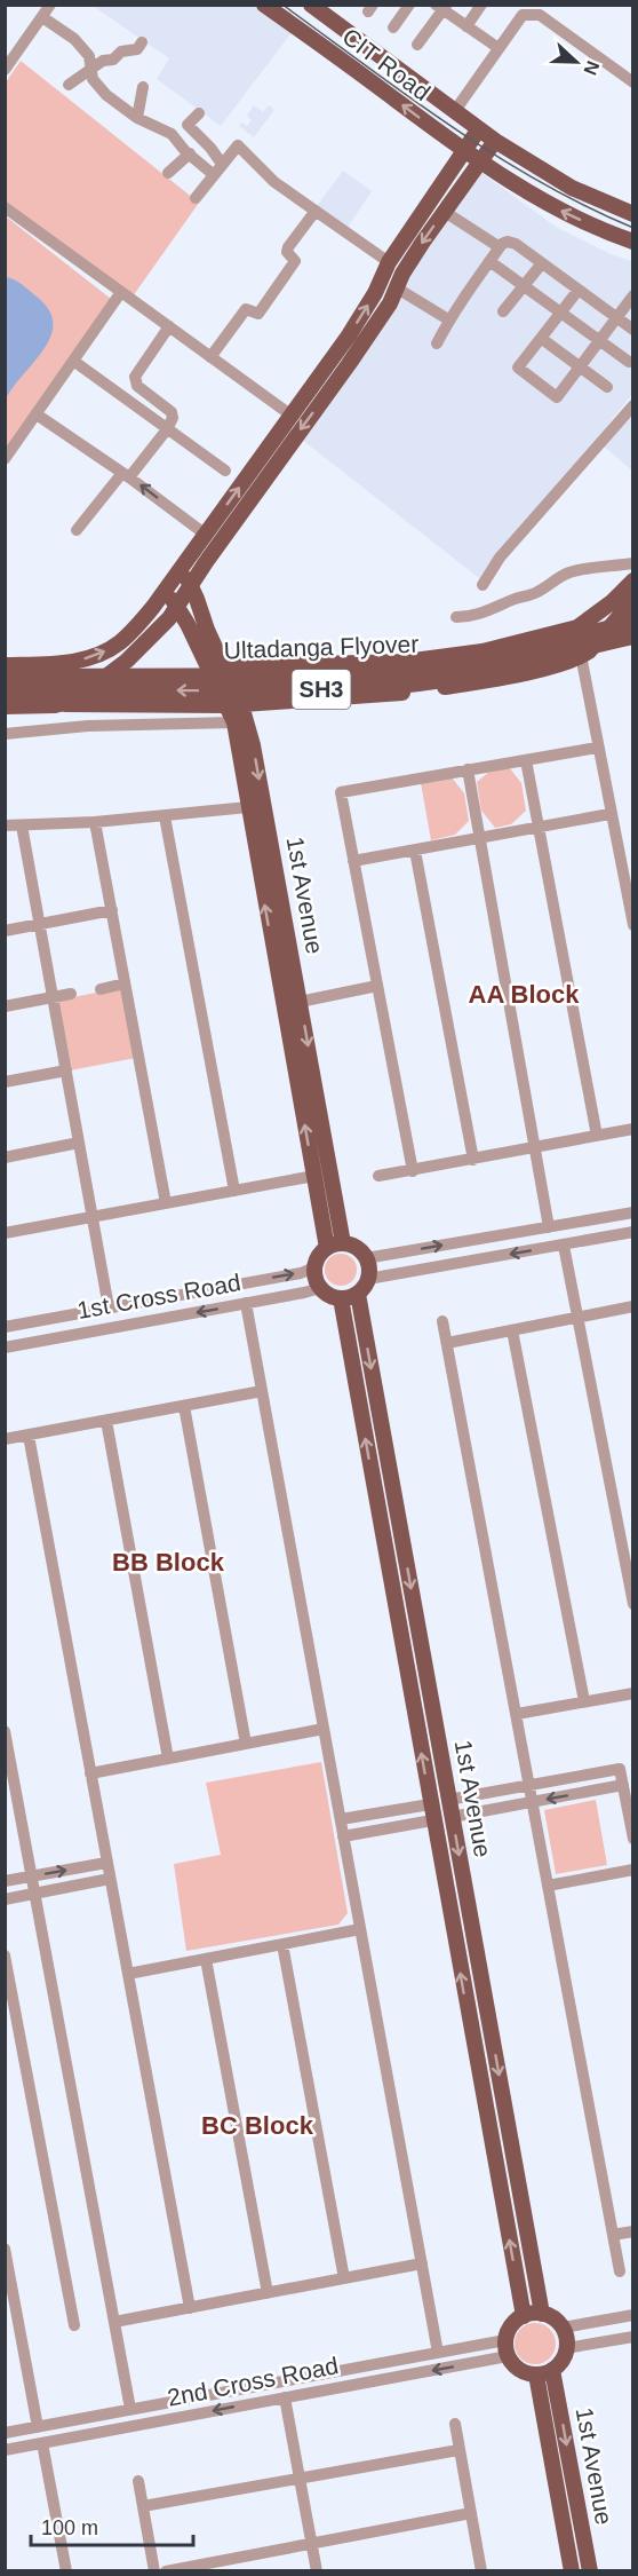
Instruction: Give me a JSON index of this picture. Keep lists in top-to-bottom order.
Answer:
{
  "streets": {
    "main road": [
      "CIT Road",
      "Ultadanga Flyover",
      "SH3",
      "1st Avenue"
    ],
    "street": ["1st Cross Road", "2nd Cross Road"]
  },
  "crossings": [
    ["1st Avenue", "1st Cross Road"],
    ["1st Avenue", "2nd Cross Road"]
  ],
  "districts": ["AA Block", "BB Block", "BC Block"],
  "scale_bar": "100 m",
  "north": "right"
}
